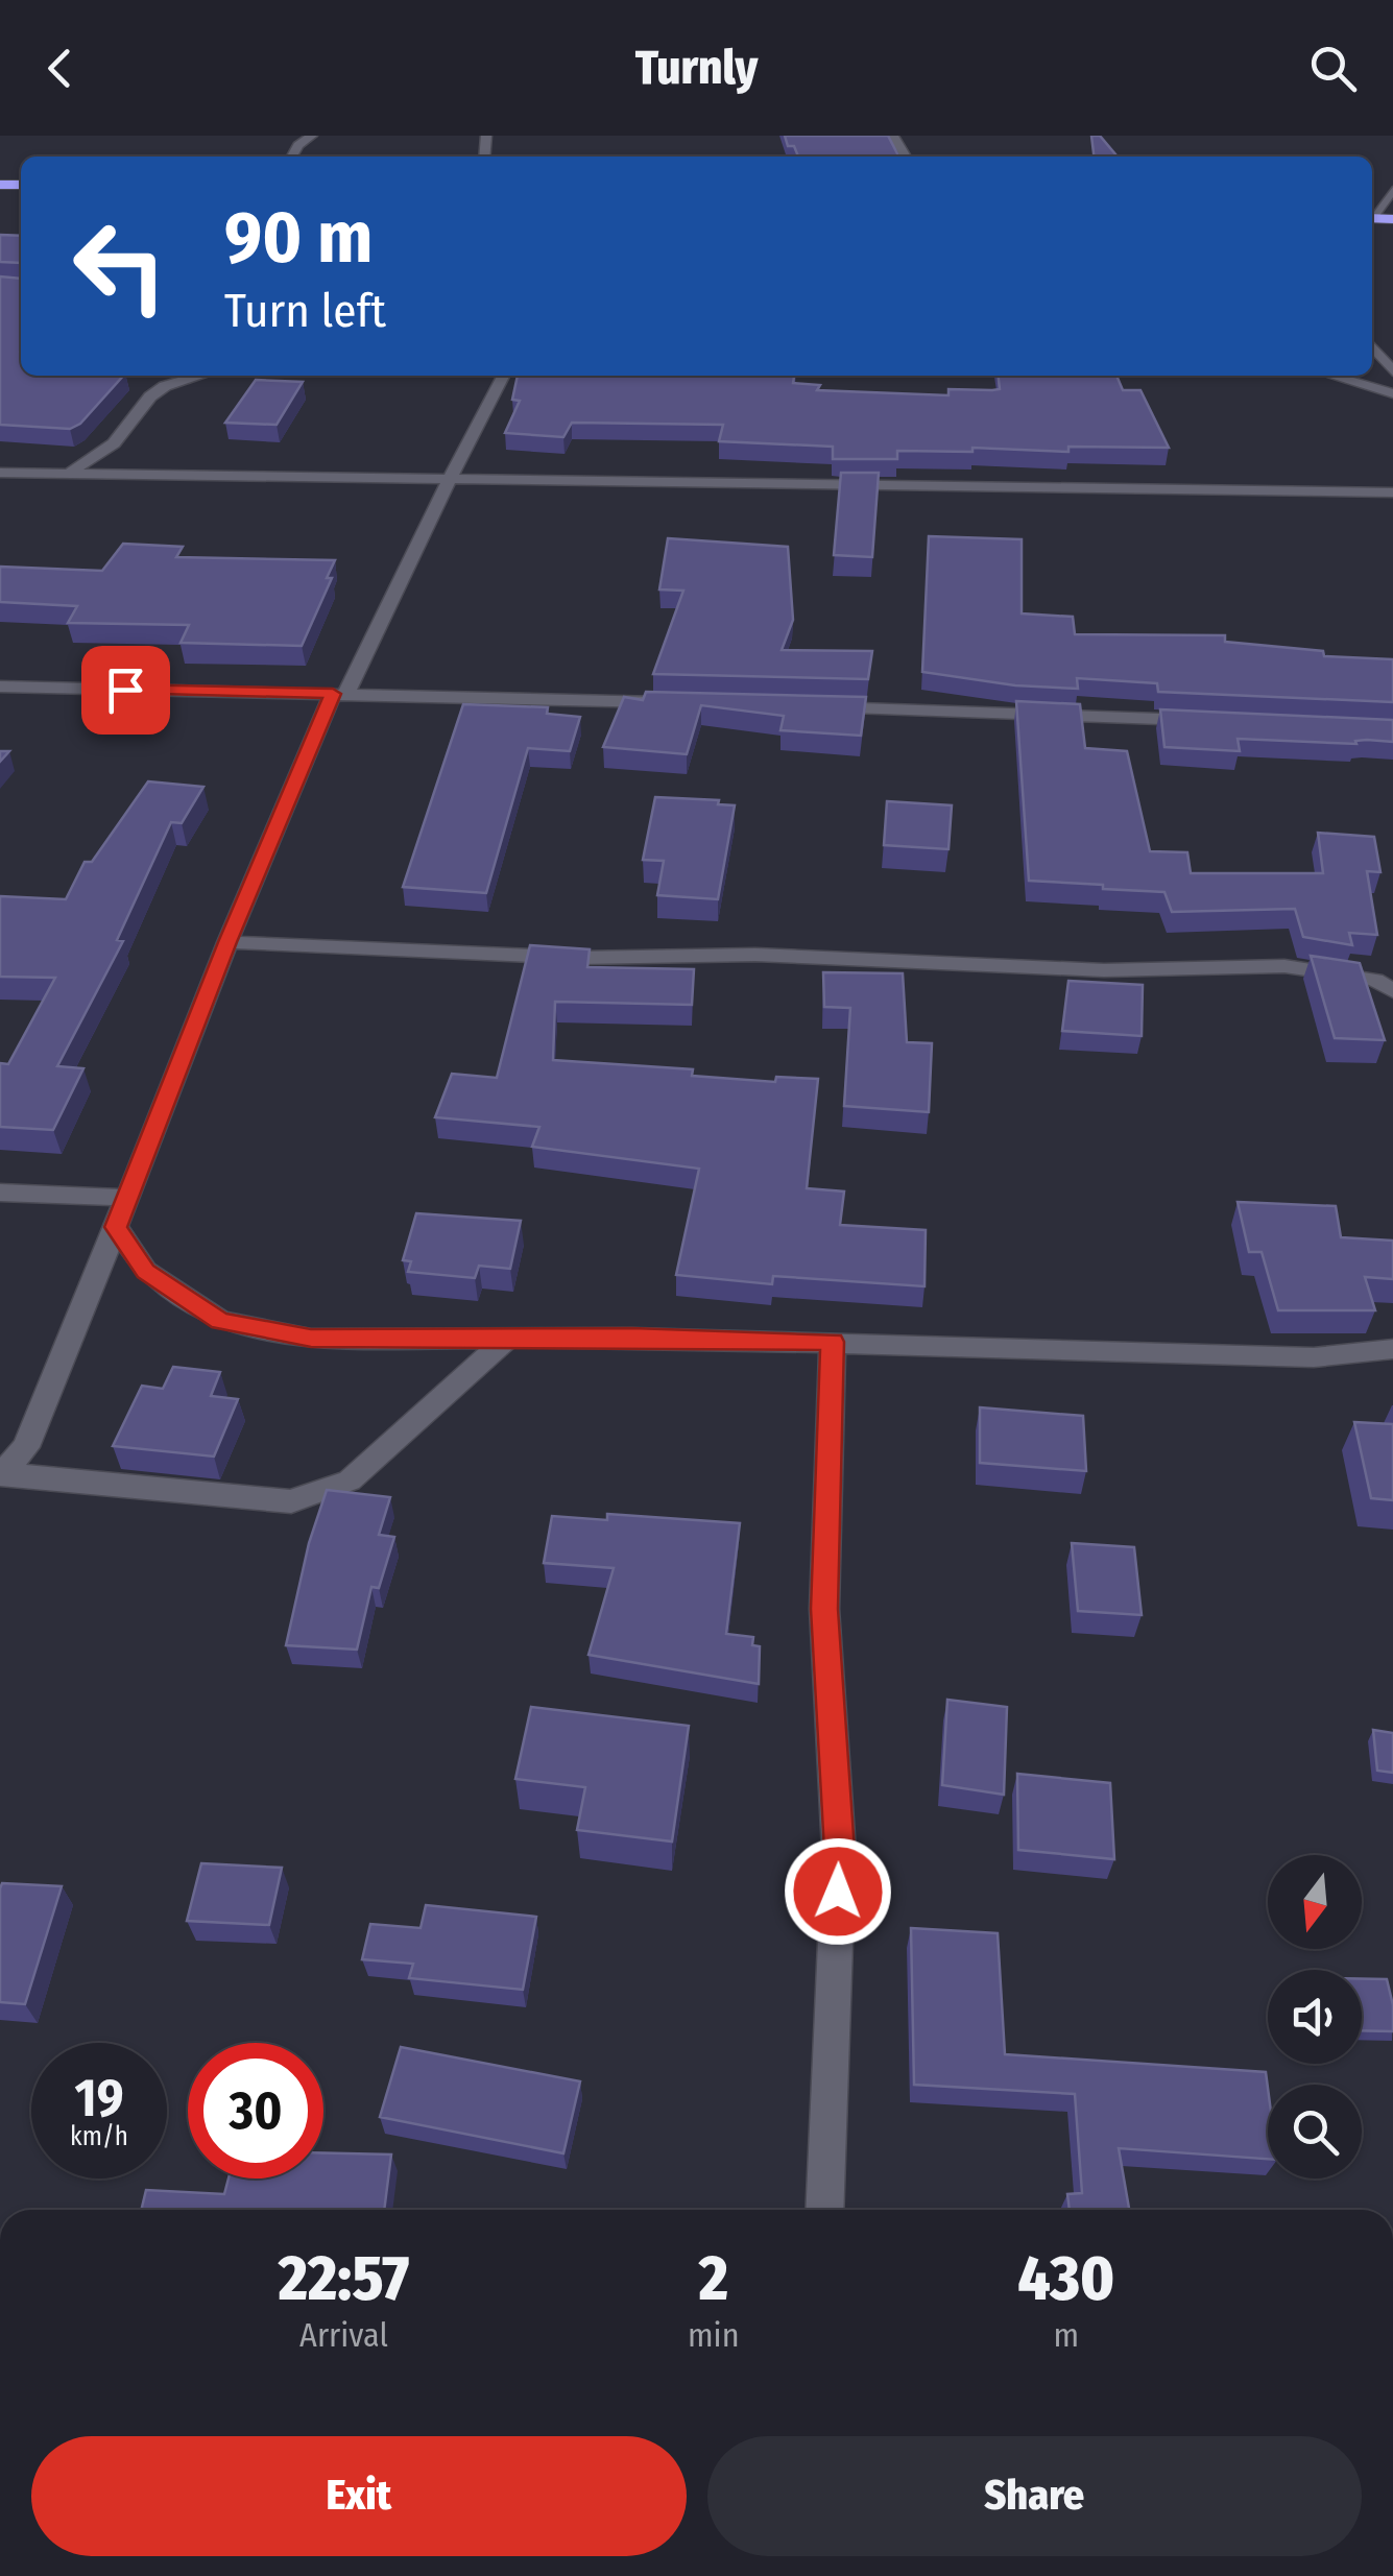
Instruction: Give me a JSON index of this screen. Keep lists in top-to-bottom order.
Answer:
{
  "north": "bottom",
  "page": {
    "header": "Turnly",
    "turn": ["90 m", "Turn left"],
    "speed": "19 km/h",
    "limit": "30",
    "eta": [
      "22:57",
      "Arrival",
      "2",
      "min",
      "430",
      "m"
    ],
    "buttons": ["Exit", "Share"]
  }
}
